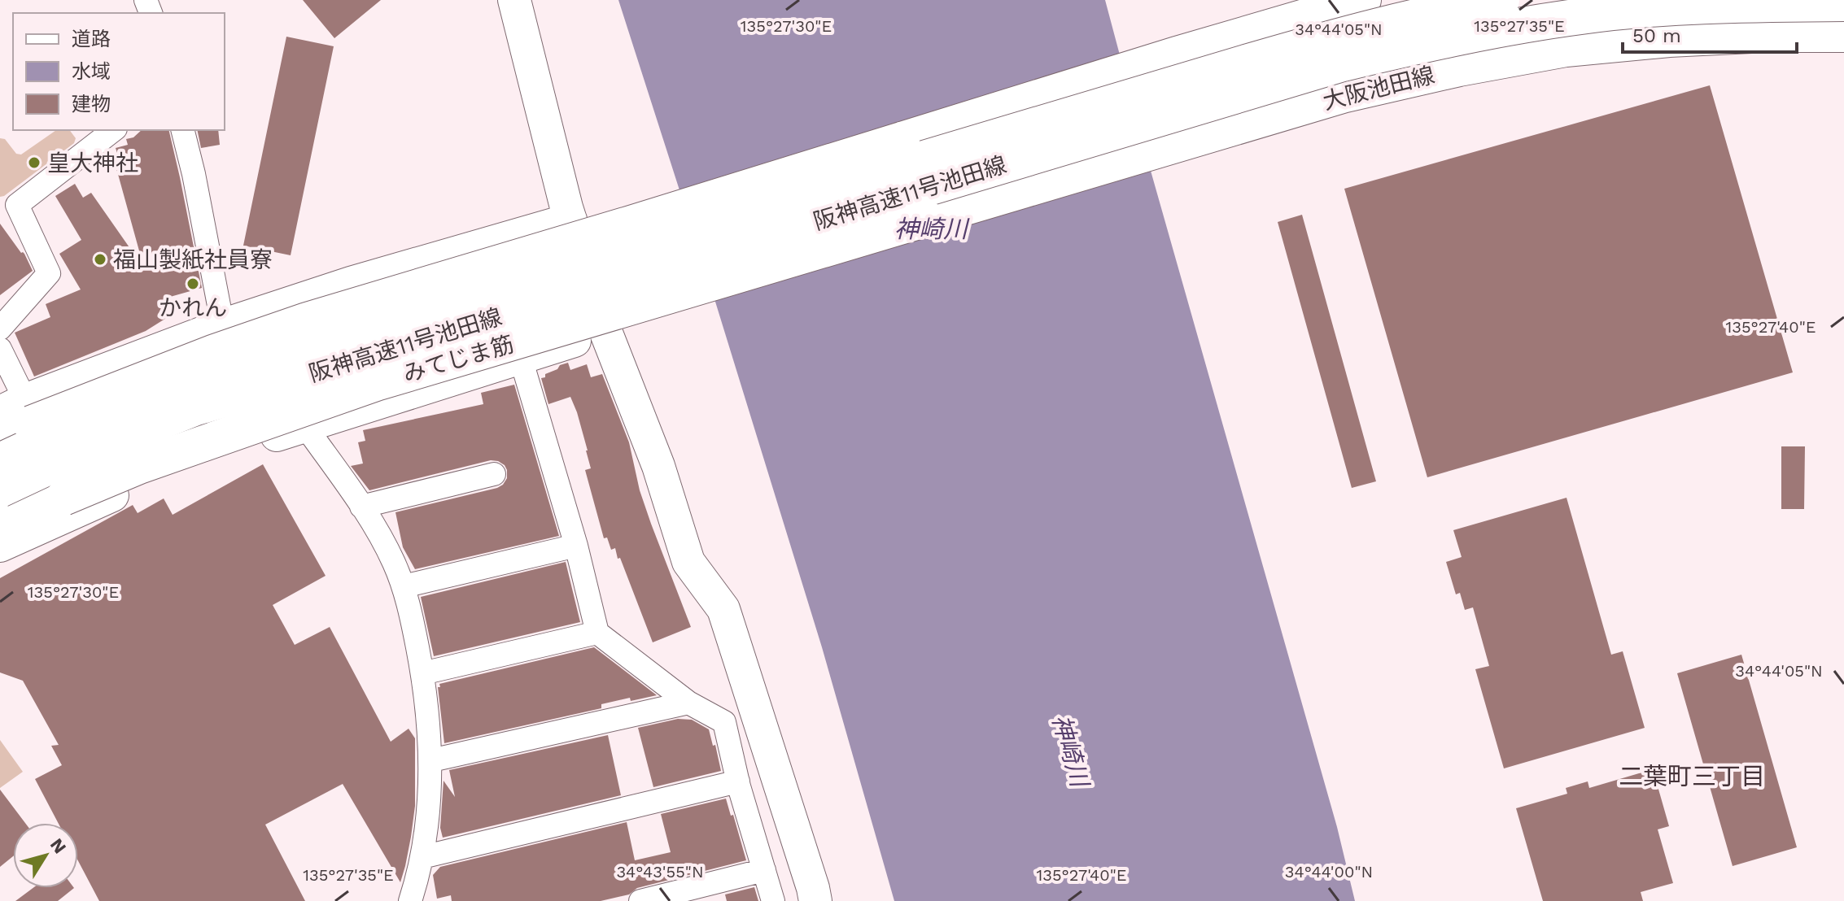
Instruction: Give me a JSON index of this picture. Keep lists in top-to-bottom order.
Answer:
{
  "streets": {
    "main road": ["大阪池田線", "阪神高速11号池田線", "みてじま筋"]
  },
  "crossings": [
    ["大阪池田線", "みてじま筋"]
  ],
  "districts": ["二葉町三丁目"],
  "water": ["神崎川"],
  "places": ["皇大神社", "福山製紙社員寮", "かれん"],
  "legend": ["道路", "水域", "建物"],
  "scale_bar": "50 m",
  "north": "top right",
  "coordinates": [
    "135°27'30\"E",
    "135°27'35\"E",
    "34°44'05\"N",
    "135°27'40\"E",
    "34°43'55\"N",
    "34°44'00\"N"
  ]
}
